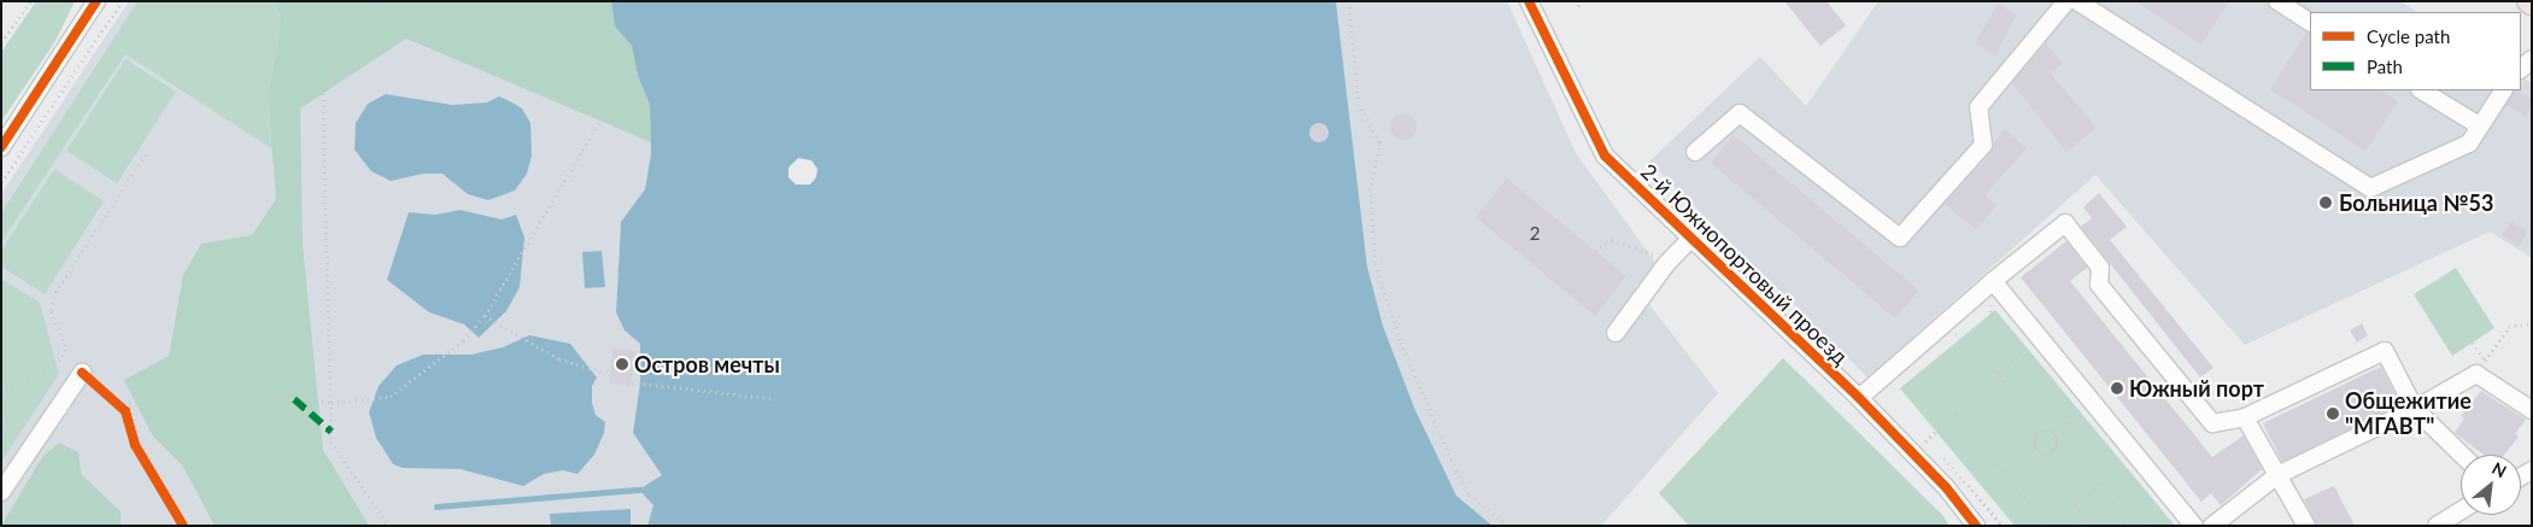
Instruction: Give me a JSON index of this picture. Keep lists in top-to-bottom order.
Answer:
{
  "streets": {
    "street": ["2-й Южнопортовый проезд"]
  },
  "places": [
    "Больница №53",
    "Остров мечты",
    "Южный порт",
    "Общежитие \"МГАВТ\""
  ],
  "house_numbers": ["2"],
  "legend": ["Cycle path", "Path"],
  "north": "top right"
}
